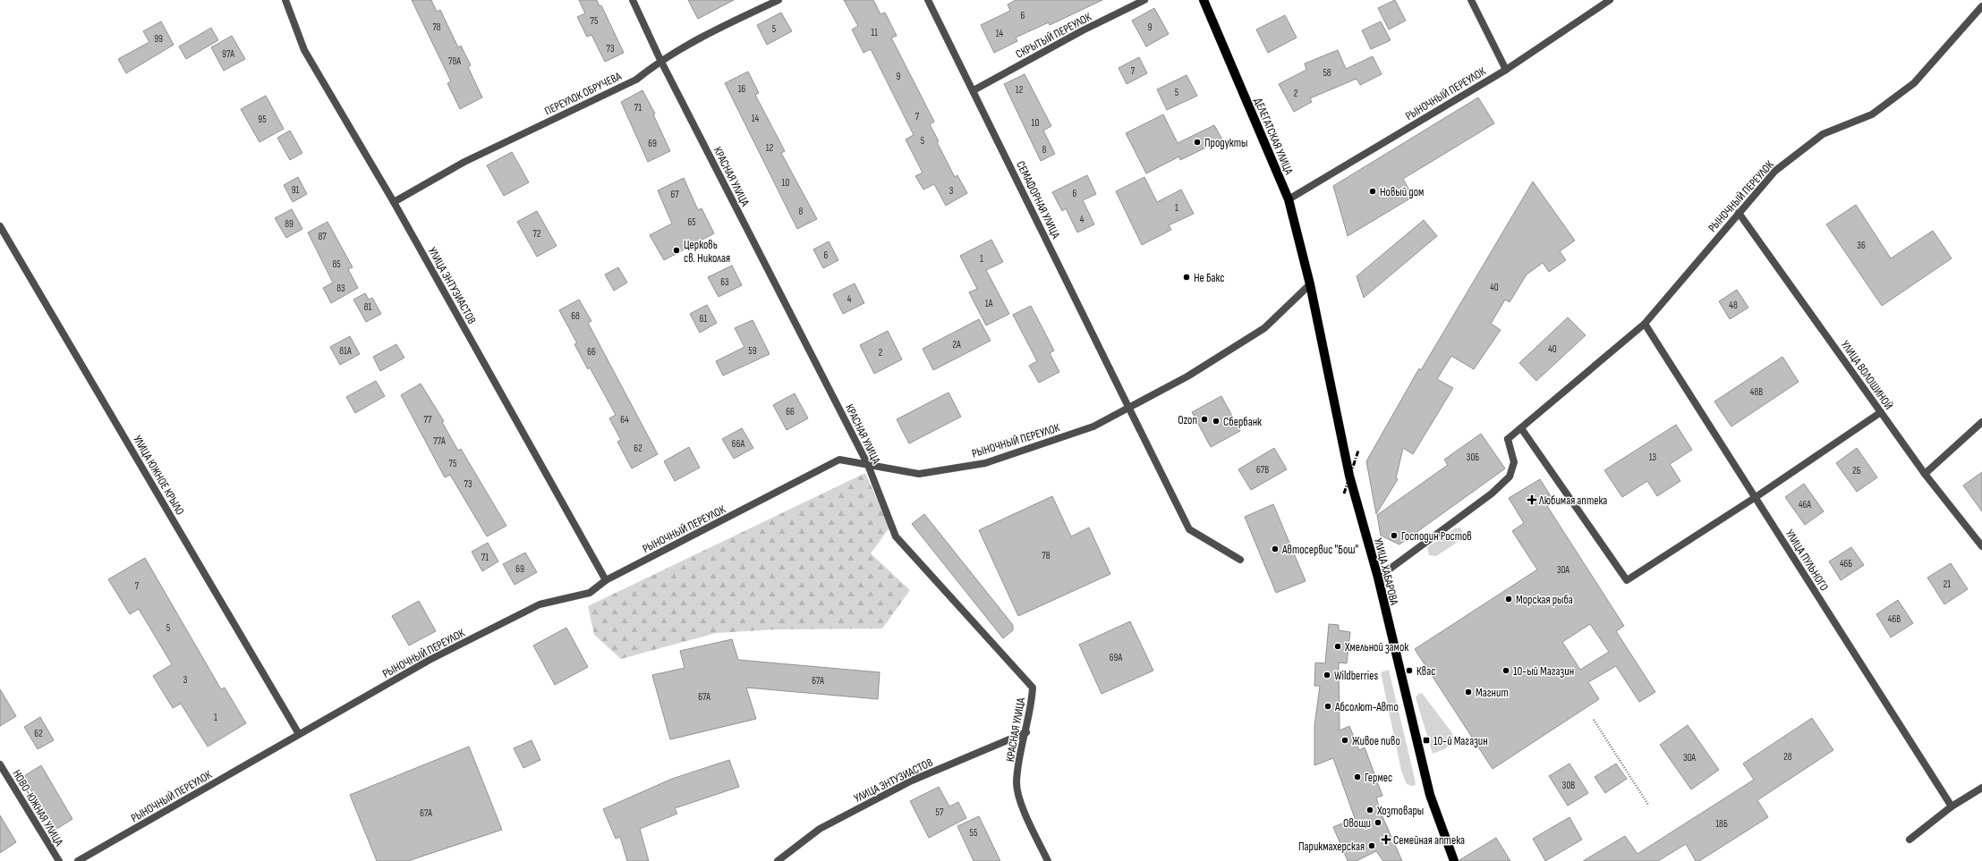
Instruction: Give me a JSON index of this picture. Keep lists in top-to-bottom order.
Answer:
{
  "streets": {
    "main road": ["ДЕЛЕГАТСКАЯ УЛИЦА", "УЛИЦА ХАБАРОВА"],
    "street": [
      "СКРЫТЫЙ ПЕРЕУЛОК",
      "ПЕРЕУЛОК ОБРУЧЕВА",
      "РЫНОЧНЫЙ ПЕРЕУЛОК",
      "КРАСНАЯ УЛИЦА",
      "СЕМАФОРНАЯ УЛИЦА",
      "УЛИЦА ЭНТУЗИАСТОВ",
      "УЛИЦА ВОЛОШИНОЙ",
      "УЛИЦА ЮЖНОЕ КРЫЛО",
      "УЛИЦА ПУЛЬНОГО",
      "НОВО-ЮЖНАЯ УЛИЦА"
    ]
  },
  "crossings": [
    ["СКРЫТЫЙ ПЕРЕУЛОК", "СЕМАФОРНАЯ УЛИЦА"],
    ["ПЕРЕУЛОК ОБРУЧЕВА", "КРАСНАЯ УЛИЦА"],
    ["ПЕРЕУЛОК ОБРУЧЕВА", "УЛИЦА ЭНТУЗИАСТОВ"],
    ["РЫНОЧНЫЙ ПЕРЕУЛОК", "ДЕЛЕГАТСКАЯ УЛИЦА"],
    ["РЫНОЧНЫЙ ПЕРЕУЛОК", "КРАСНАЯ УЛИЦА"],
    ["РЫНОЧНЫЙ ПЕРЕУЛОК", "СЕМАФОРНАЯ УЛИЦА"],
    ["РЫНОЧНЫЙ ПЕРЕУЛОК", "УЛИЦА ЭНТУЗИАСТОВ"],
    ["РЫНОЧНЫЙ ПЕРЕУЛОК", "УЛИЦА ВОЛОШИНОЙ"],
    ["РЫНОЧНЫЙ ПЕРЕУЛОК", "УЛИЦА ЮЖНОЕ КРЫЛО"],
    ["РЫНОЧНЫЙ ПЕРЕУЛОК", "УЛИЦА ПУЛЬНОГО"],
    ["РЫНОЧНЫЙ ПЕРЕУЛОК", "УЛИЦА ХАБАРОВА"],
    ["ДЕЛЕГАТСКАЯ УЛИЦА", "УЛИЦА ХАБАРОВА"],
    ["КРАСНАЯ УЛИЦА", "УЛИЦА ЭНТУЗИАСТОВ"]
  ],
  "places": {
    "other": [
      "Продукты",
      "Новый дом",
      "Церковь св. Николая",
      "Не Бакс",
      "Ozon",
      "Сбербанк",
      "Господин Ростов",
      "Автосервис \"Бош\"",
      "Морская рыба",
      "Хмельной замок",
      "Квас",
      "10-ый Магазин",
      "Wildberries",
      "Магнит",
      "Абсолют-Авто",
      "Живое пиво",
      "Гермес",
      "Хозтовары",
      "Овощи",
      "Парикмахерская"
    ],
    "health": ["Любимая аптека", "Семейная аптека"],
    "transit": ["10-й Магазин"]
  },
  "house_numbers": [
    "6",
    "75",
    "78",
    "9",
    "5",
    "11",
    "14",
    "99",
    "73",
    "97А",
    "78А",
    "7",
    "58",
    "9",
    "16",
    "12",
    "5",
    "2",
    "71",
    "7",
    "14",
    "95",
    "10",
    "5",
    "69",
    "12",
    "8",
    "10",
    "91",
    "3",
    "6",
    "67",
    "1",
    "8",
    "4",
    "65",
    "89",
    "72",
    "87",
    "36",
    "6",
    "1",
    "85",
    "63",
    "40",
    "83",
    "4",
    "1А",
    "48",
    "81",
    "68",
    "61",
    "2А",
    "40",
    "81А",
    "59",
    "66",
    "2",
    "48В",
    "66",
    "77",
    "64",
    "77А",
    "66А",
    "62",
    "30Б",
    "13",
    "75",
    "67В",
    "2Б",
    "73",
    "46А",
    "7В",
    "71",
    "46Б",
    "69",
    "30А",
    "21",
    "7",
    "46В",
    "5",
    "69А",
    "3",
    "67А",
    "67А",
    "1",
    "62",
    "28",
    "30А",
    "30В",
    "57",
    "67А",
    "18Б",
    "55"
  ]
}
